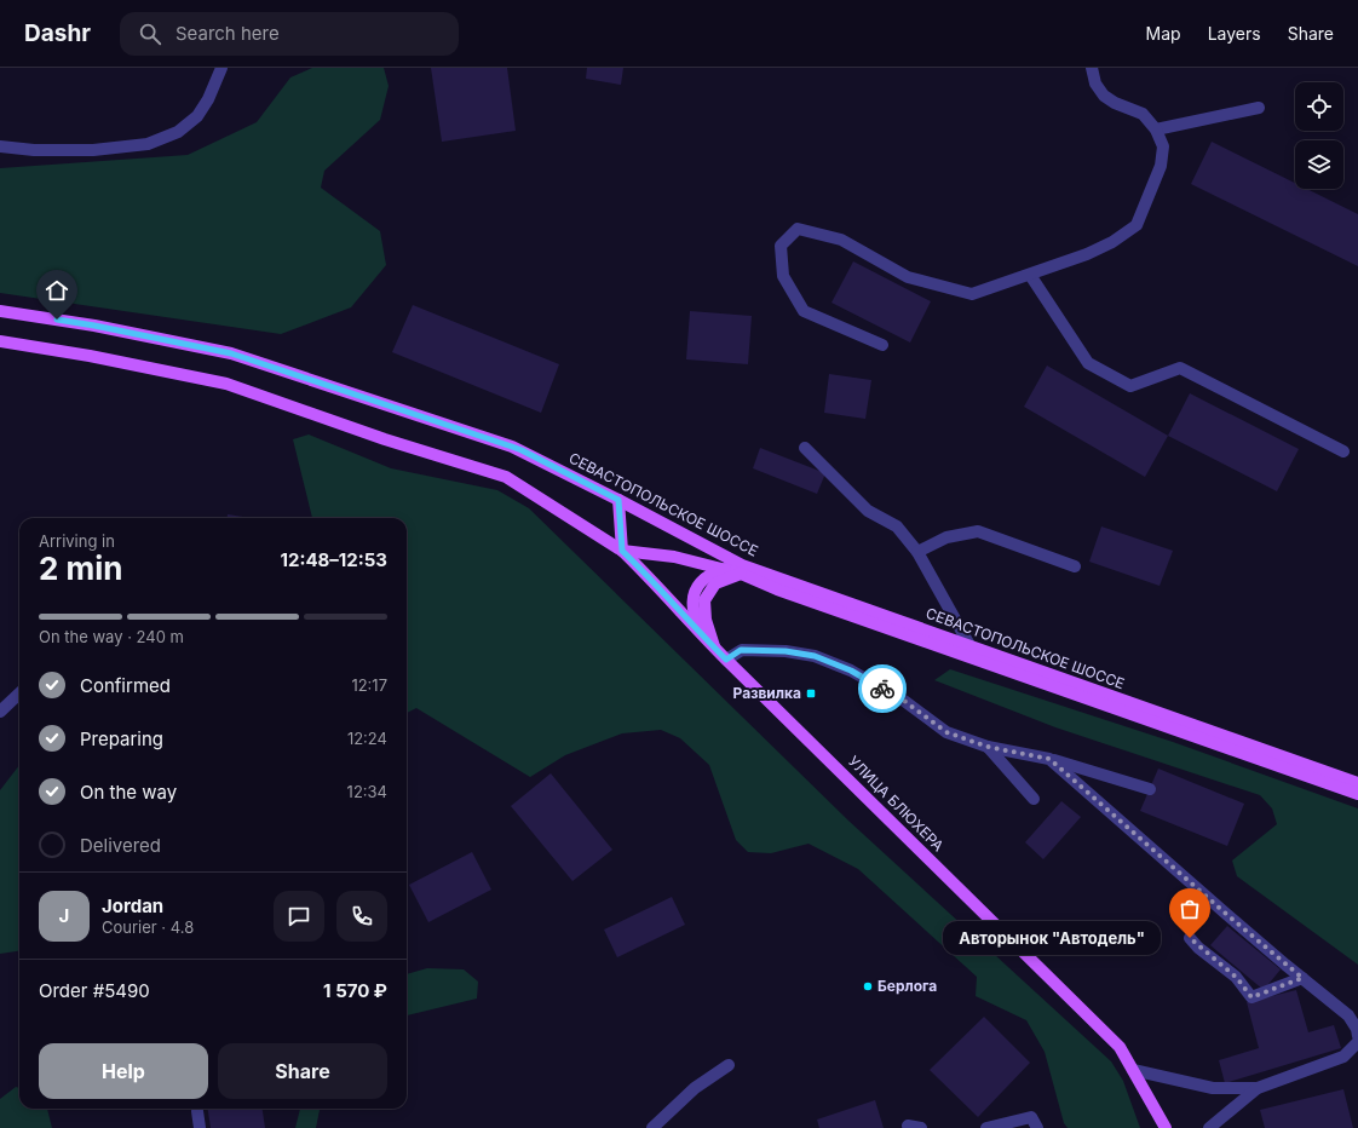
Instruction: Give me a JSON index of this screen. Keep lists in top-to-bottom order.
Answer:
{
  "streets": {
    "main road": ["СЕВАСТОПОЛЬСКОЕ ШОССЕ", "УЛИЦА БЛЮХЕРА"]
  },
  "crossings": [
    ["СЕВАСТОПОЛЬСКОЕ ШОССЕ", "УЛИЦА БЛЮХЕРА"]
  ],
  "places": {
    "transit": ["Развилка"],
    "other": ["Авторынок \"Автодель\"", "Берлога"]
  },
  "page": {
    "header": "Dashr",
    "search": "Search here",
    "nav": ["Map", "Layers", "Share"],
    "heading": ["2 min", "Arriving in", "12:48–12:53"],
    "panel": [
      "Jordan",
      "Courier · 4.8",
      "Order #5490",
      "1 570 ₽"
    ],
    "bar": "On the way · 240 m",
    "list": [
      ["Confirmed", "12:17"],
      ["Preparing", "12:24"],
      ["On the way", "12:34"],
      "Delivered"
    ],
    "round": "J",
    "bubble": "Авторынок \"Автодель\"",
    "buttons": ["Help", "Share"]
  }
}
